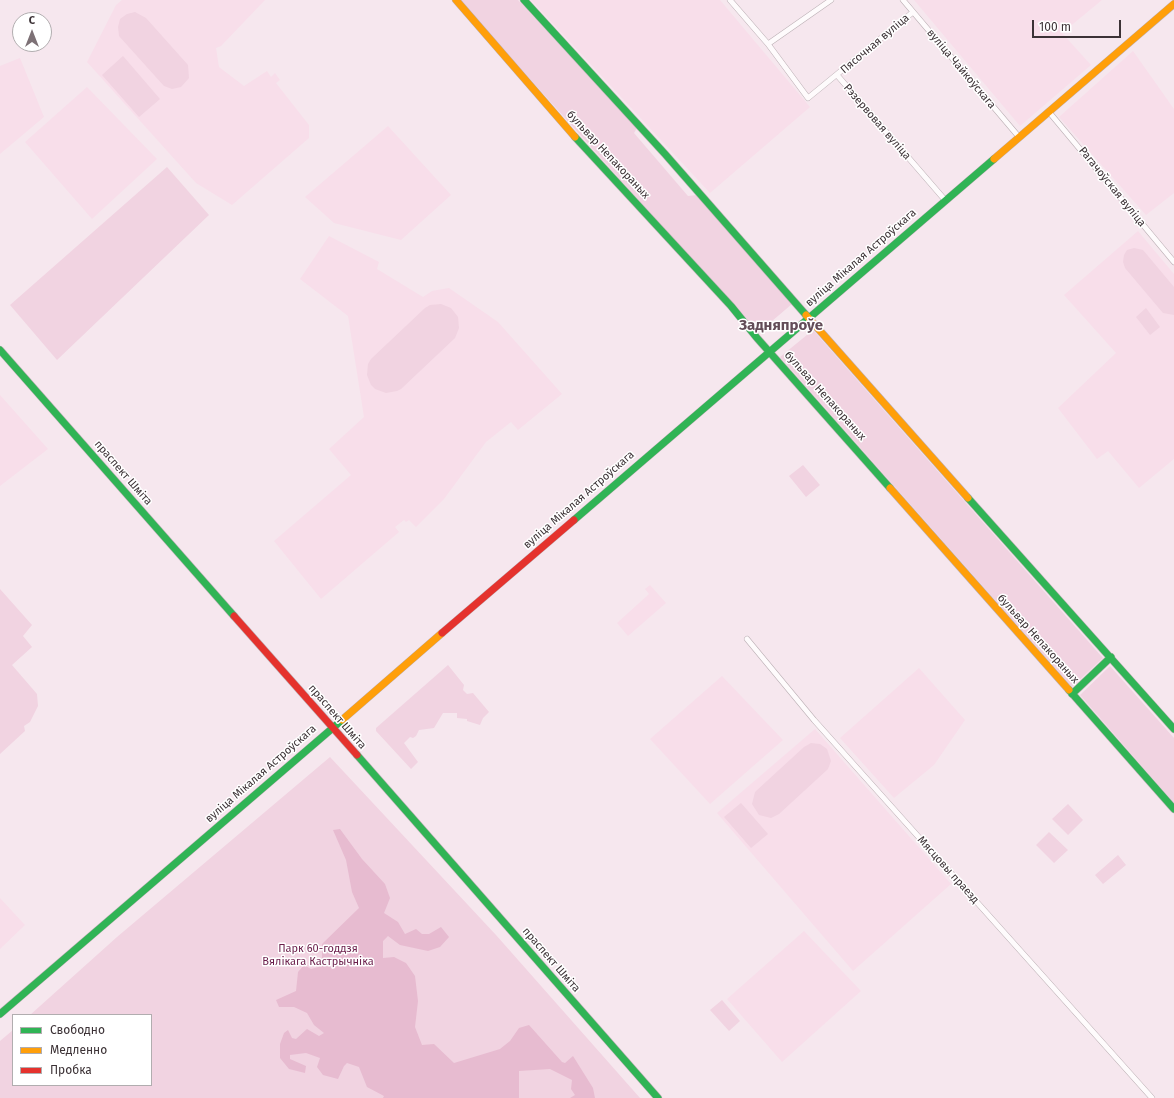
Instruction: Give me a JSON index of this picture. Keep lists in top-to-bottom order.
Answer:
{
  "streets": {
    "main road": ["бульвар Непакораных", "вуліца Мікалая Астроўскага", "праспект Шміта"],
    "street": [
      "Пясочная вуліца",
      "вуліца Чайкоўскага",
      "Рэзервовая вуліца",
      "Рагачоўская вуліца",
      "Мясцовы праезд"
    ]
  },
  "crossings": [
    ["Пясочная вуліца", "вуліца Чайкоўскага"],
    ["Пясочная вуліца", "Рэзервовая вуліца"],
    ["вуліца Чайкоўскага", "вуліца Мікалая Астроўскага"],
    ["Рэзервовая вуліца", "вуліца Мікалая Астроўскага"],
    ["бульвар Непакораных", "вуліца Мікалая Астроўскага"],
    ["Рагачоўская вуліца", "вуліца Мікалая Астроўскага"],
    ["вуліца Мікалая Астроўскага", "праспект Шміта"]
  ],
  "districts": ["Задняпроўе"],
  "parks": ["Парк 60-годдзя Вялікага Кастрычніка"],
  "legend": ["Свободно", "Медленно", "Пробка"],
  "scale_bar": "100 m",
  "north": "top"
}
